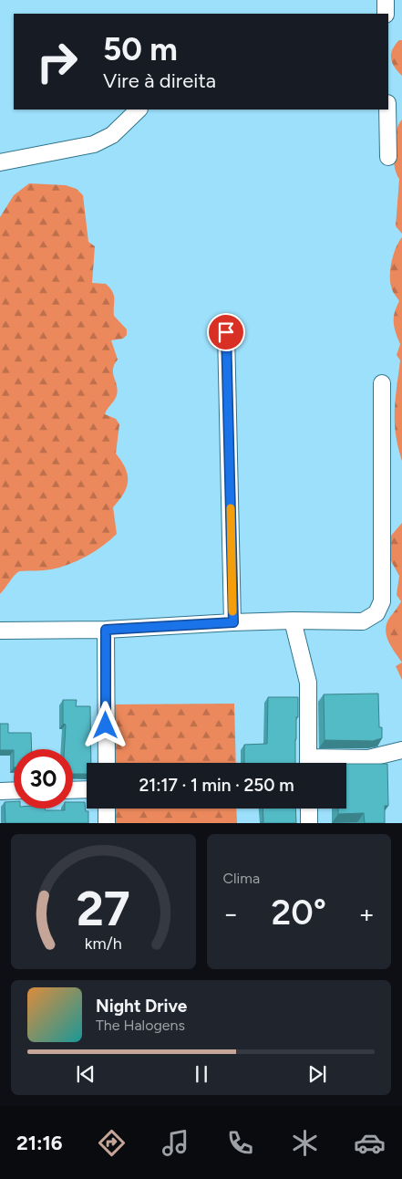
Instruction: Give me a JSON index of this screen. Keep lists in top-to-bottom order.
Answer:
{
  "page": {
    "turn": ["50 m", "Vire à direita"],
    "limit": "30",
    "trip": "21:17 · 1 min · 250 m",
    "tile": "Clima",
    "heat": ["−", "20°", "+"],
    "song": ["Night Drive", "The Halogens"],
    "tabs": "21:16",
    "gauge": ["27", "km/h"]
  }
}
